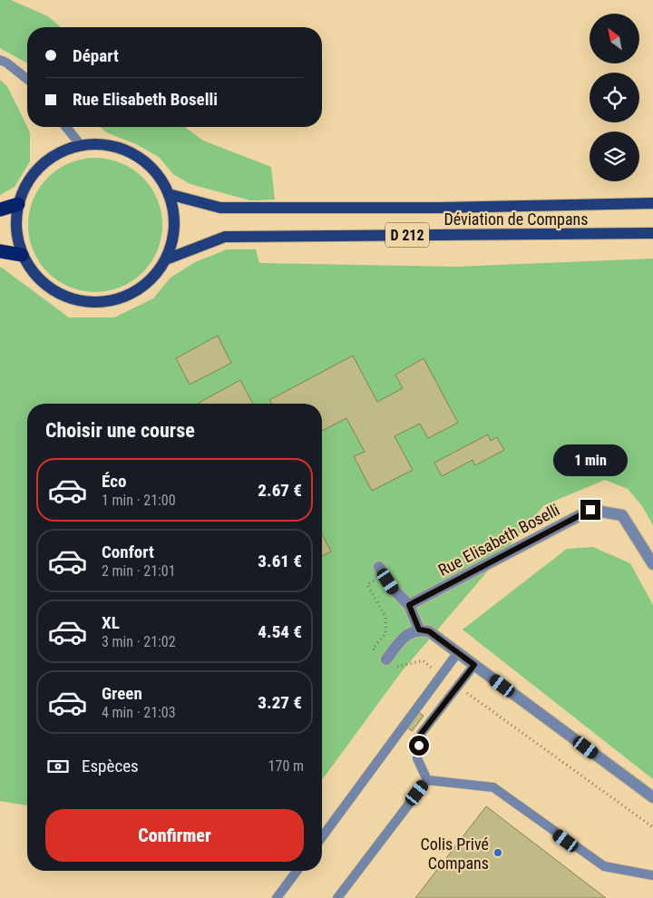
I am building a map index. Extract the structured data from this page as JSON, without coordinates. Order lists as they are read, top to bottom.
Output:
{
  "streets": {
    "main road": ["Déviation de Compans", "D 212"],
    "street": ["Rue Elisabeth Boselli"]
  },
  "places": ["Colis Privé Compans"],
  "north": "top left",
  "page": {
    "banner": ["Départ", "Rue Elisabeth Boselli"],
    "heading": "Choisir une course",
    "bubble": "1 min",
    "list": [
      {
        "name": "Éco",
        "note": "1 min · 21:00",
        "value": "2.67 €"
      },
      {
        "name": "Confort",
        "note": "2 min · 21:01",
        "value": "3.61 €"
      },
      {
        "name": "XL",
        "note": "3 min · 21:02",
        "value": "4.54 €"
      },
      {
        "name": "Green",
        "note": "4 min · 21:03",
        "value": "3.27 €"
      }
    ],
    "pay": ["Espèces", "170 m"],
    "buttons": "Confirmer"
  }
}
